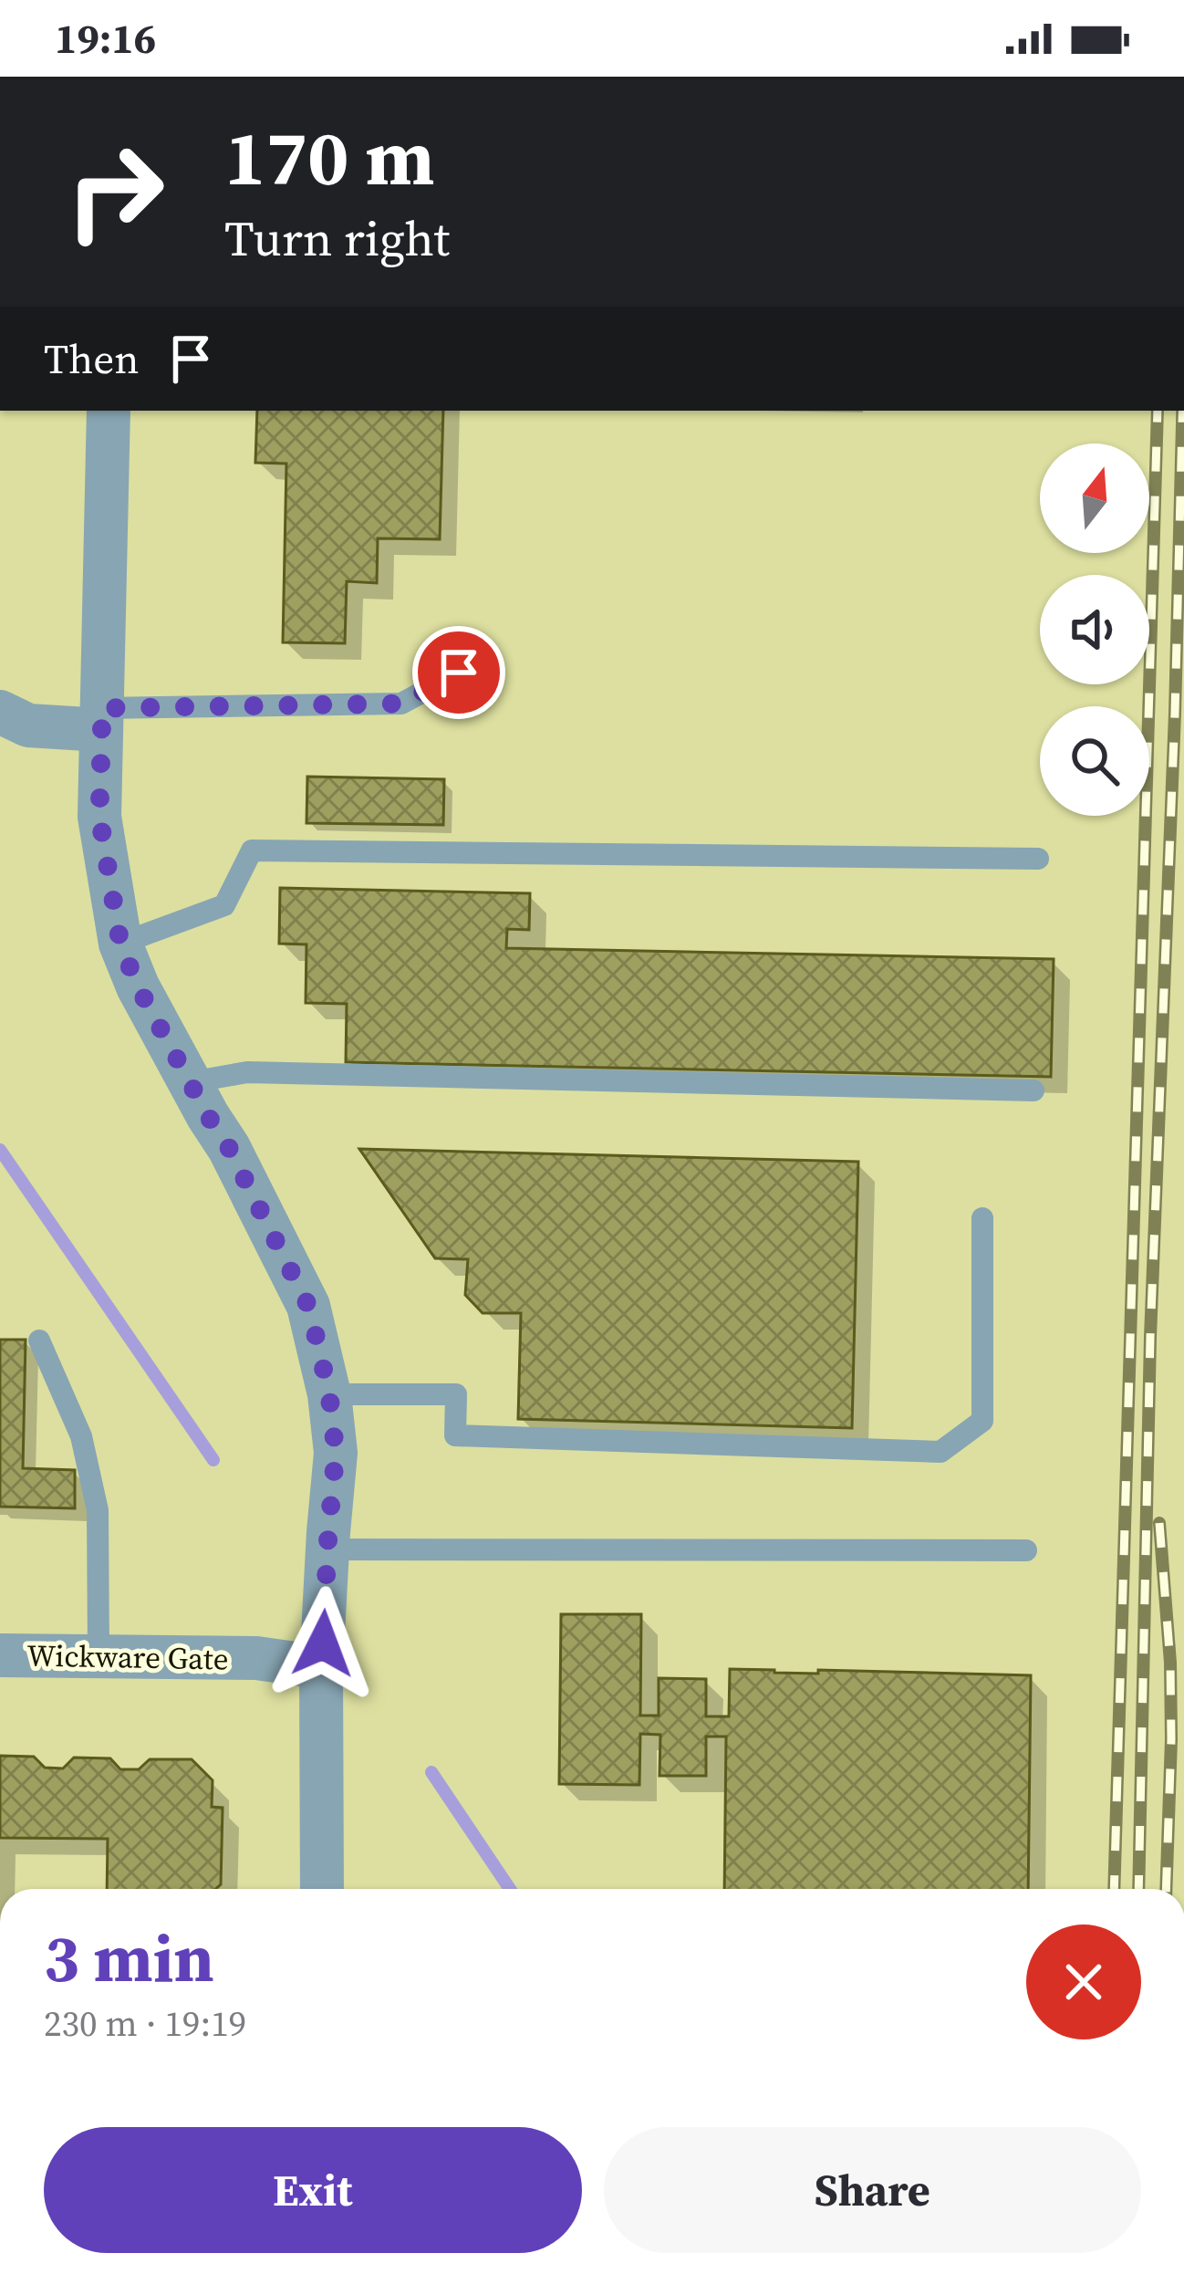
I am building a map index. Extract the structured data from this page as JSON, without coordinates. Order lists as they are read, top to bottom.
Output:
{
  "streets": {
    "street": ["Wickware Gate"]
  },
  "north": "top",
  "page": {
    "status": "19:16",
    "turn": ["170 m", "Turn right"],
    "then": "Then",
    "heading": ["3 min", "230 m · 19:19"],
    "buttons": ["Exit", "Share"]
  }
}
